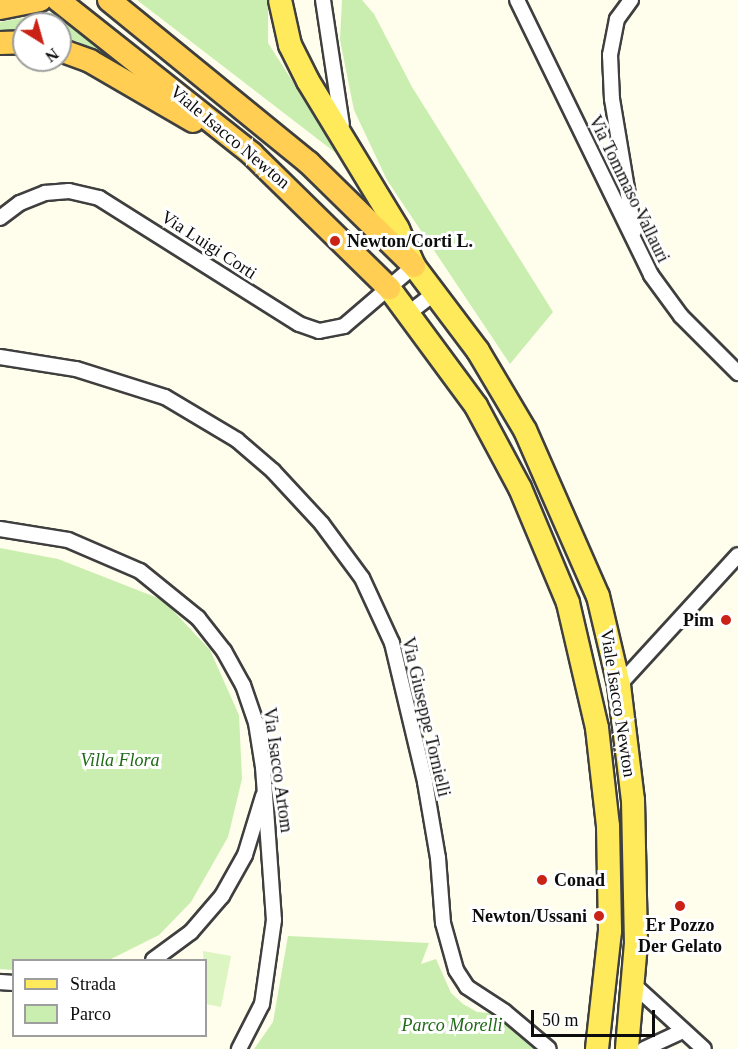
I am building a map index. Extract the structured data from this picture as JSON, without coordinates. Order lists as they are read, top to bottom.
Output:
{
  "streets": {
    "highway": ["Viale Isacco Newton"],
    "street": [
      "Via Tommaso Vallauri",
      "Via Luigi Corti",
      "Via Giuseppe Tornielli",
      "Via Isacco Artom"
    ]
  },
  "crossings": [
    ["Viale Isacco Newton", "Via Luigi Corti"]
  ],
  "parks": ["Villa Flora", "Parco Morelli"],
  "places": [
    "Newton/Corti L.",
    "Pim",
    "Conad",
    "Er Pozzo Der Gelato",
    "Newton/Ussani"
  ],
  "legend": ["Strada", "Parco"],
  "scale_bar": "50 m",
  "north": "bottom right"
}
